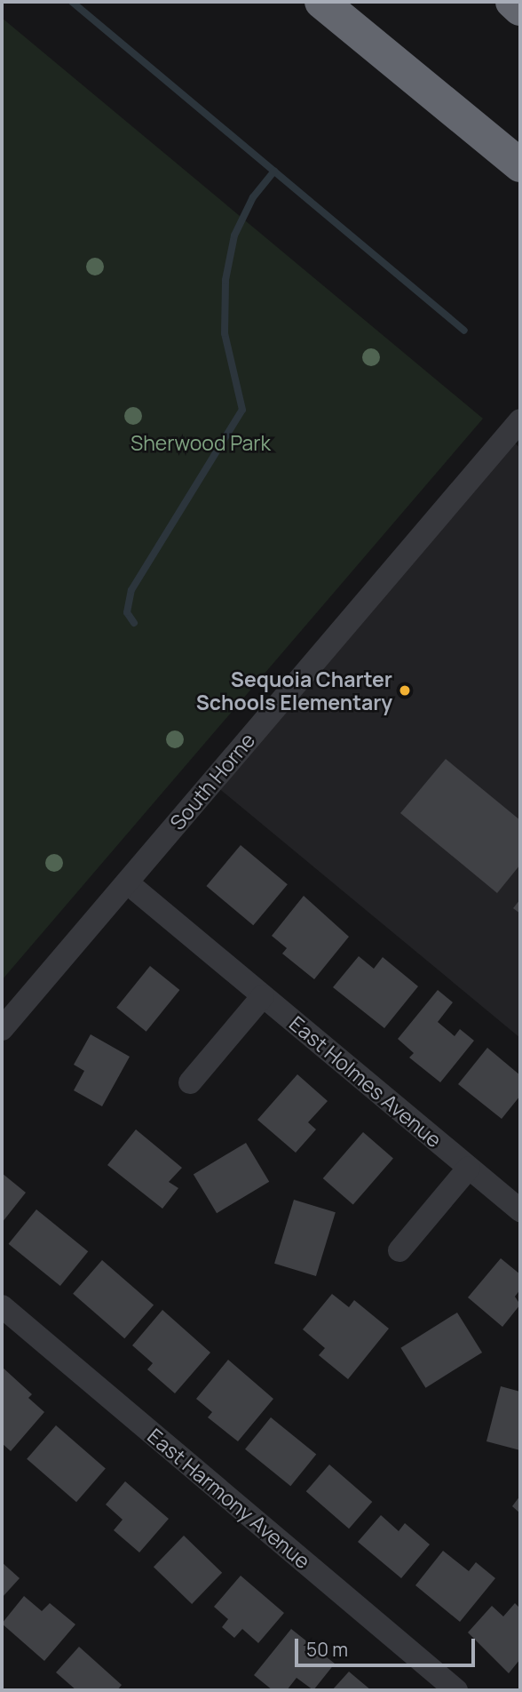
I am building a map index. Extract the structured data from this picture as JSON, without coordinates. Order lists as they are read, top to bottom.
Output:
{
  "streets": {
    "street": ["South Horne", "East Holmes Avenue", "East Harmony Avenue"]
  },
  "crossings": [
    ["South Horne", "East Holmes Avenue"]
  ],
  "parks": ["Sherwood Park"],
  "places": ["Sequoia Charter Schools Elementary"],
  "scale_bar": "50 m"
}
